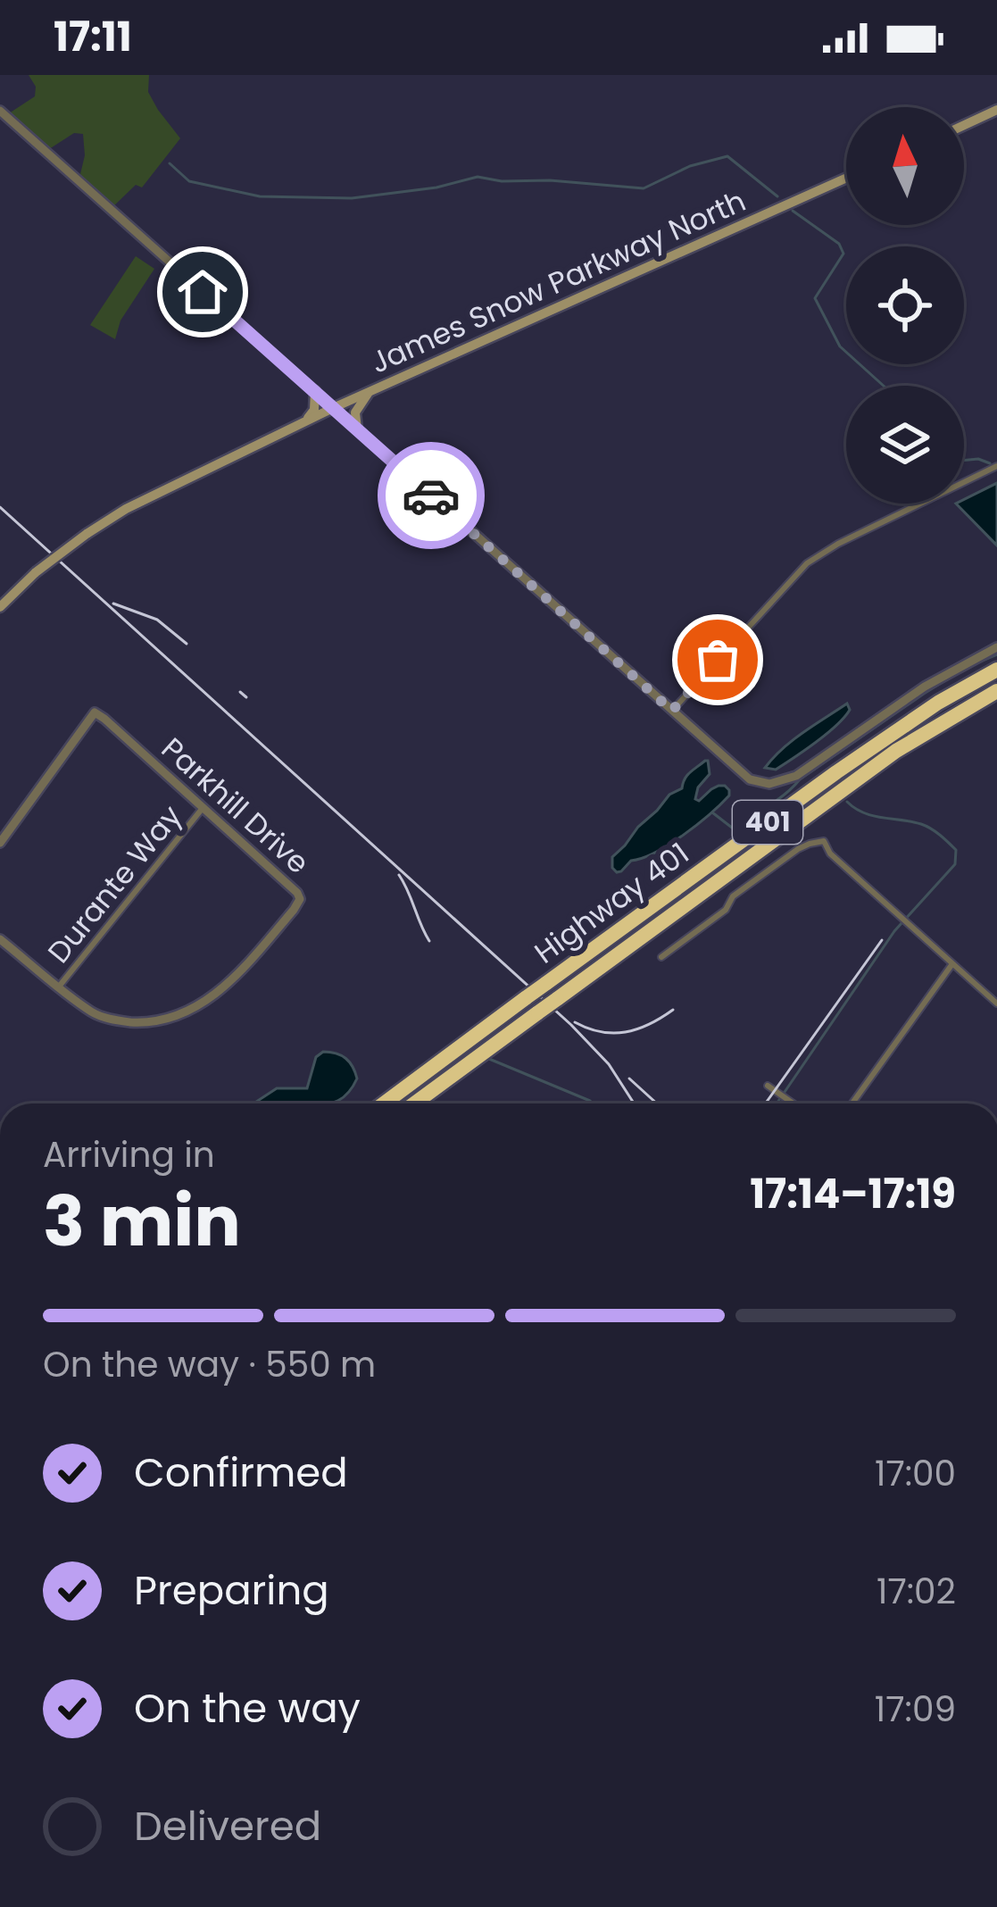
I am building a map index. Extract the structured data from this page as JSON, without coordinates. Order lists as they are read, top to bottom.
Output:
{
  "streets": {
    "highway": ["401", "Highway 401"],
    "main road": ["James Snow Parkway North"],
    "street": ["Parkhill Drive", "Durante Way"]
  },
  "crossings": [
    ["Parkhill Drive", "Durante Way"]
  ],
  "north": "top",
  "page": {
    "status": "17:11",
    "heading": ["3 min", "Arriving in", "17:14–17:19"],
    "bar": "On the way · 550 m",
    "list": [
      ["Confirmed", "17:00"],
      ["Preparing", "17:02"],
      ["On the way", "17:09"],
      "Delivered"
    ]
  }
}
